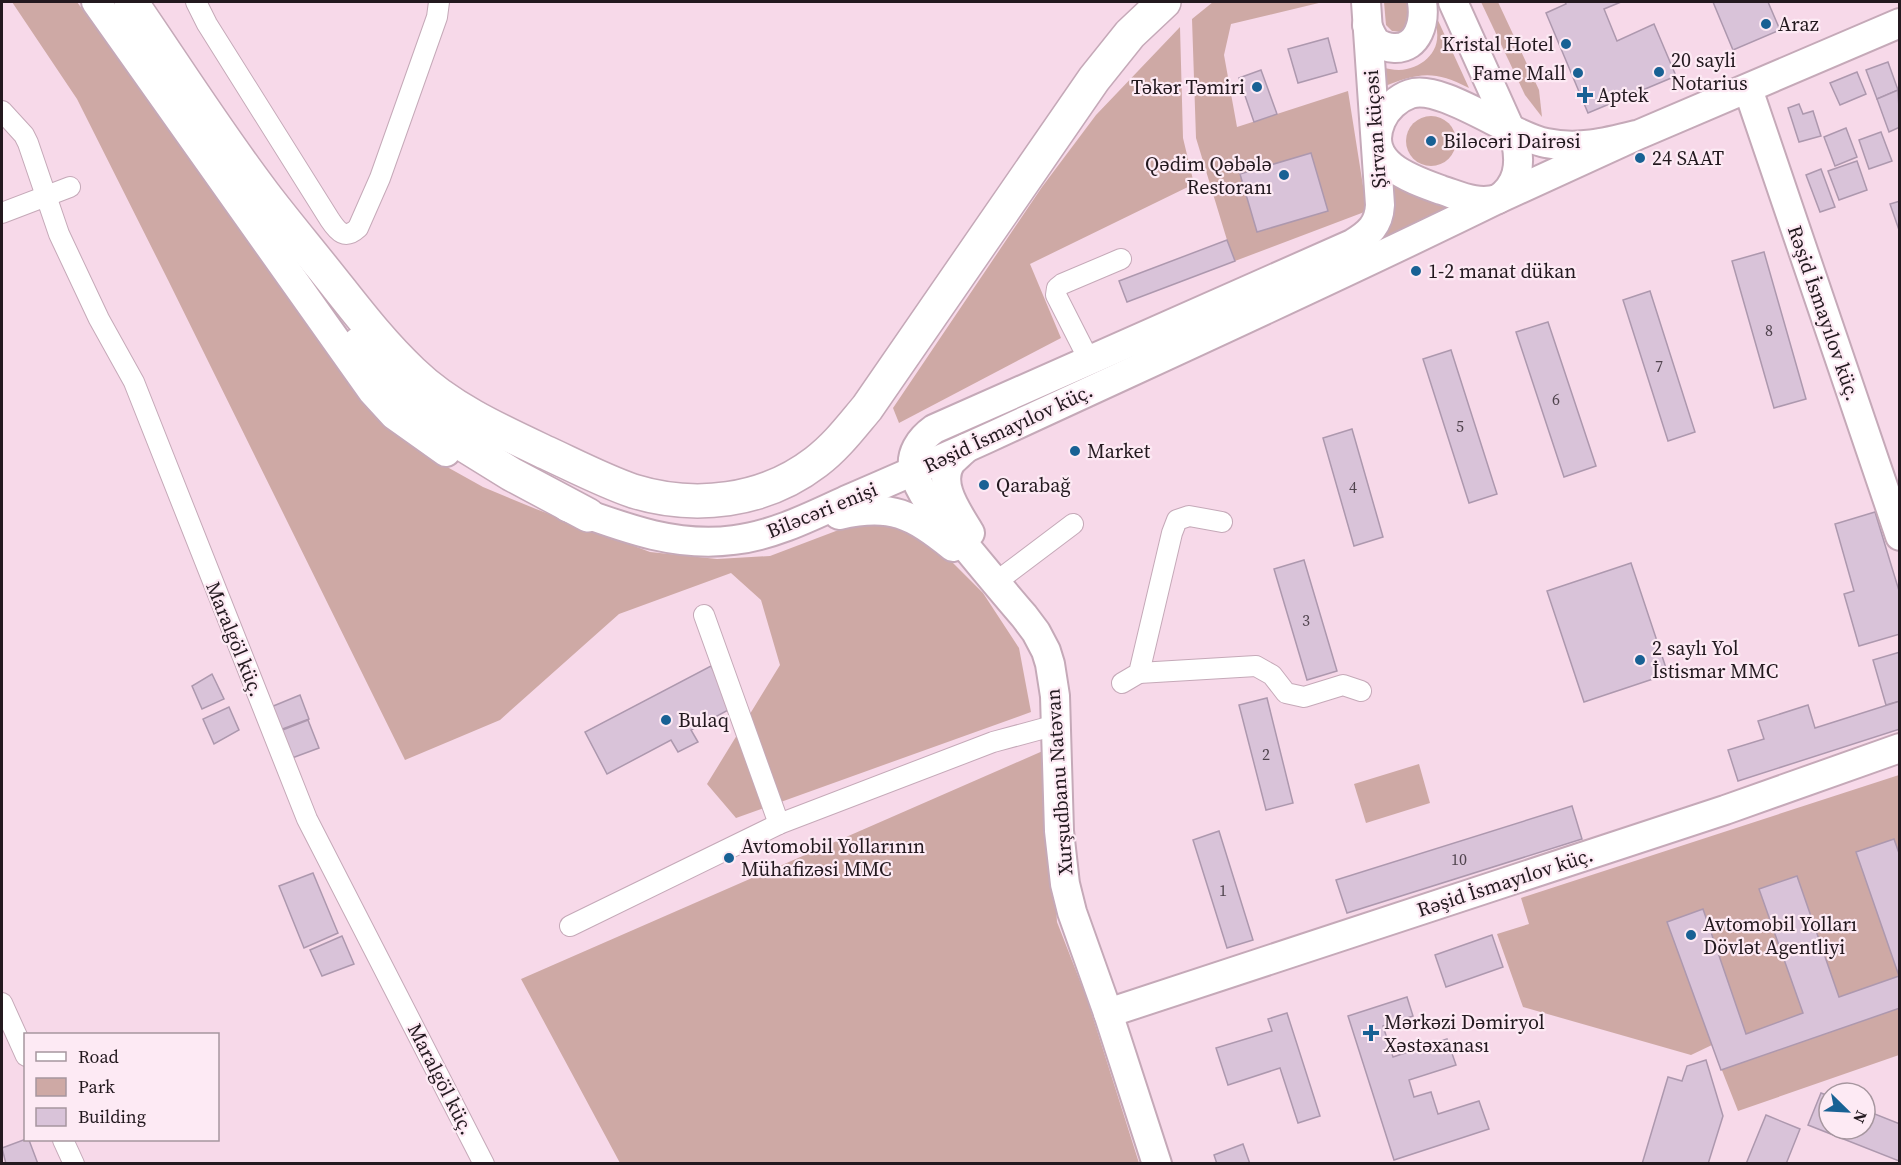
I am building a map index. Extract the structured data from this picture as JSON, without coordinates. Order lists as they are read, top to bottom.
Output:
{
  "streets": {
    "main road": [
      "Şirvan küçəsi",
      "Rəşid İsmayılov küç.",
      "Biləcəri enişi",
      "Xurşudbanu Natəvan"
    ],
    "street": ["Maralgöl küç."]
  },
  "crossings": [
    ["Şirvan küçəsi", "Rəşid İsmayılov küç."],
    ["Rəşid İsmayılov küç.", "Biləcəri enişi"],
    ["Rəşid İsmayılov küç.", "Xurşudbanu Natəvan"]
  ],
  "places": {
    "other": [
      "Araz",
      "Kristal Hotel",
      "20 sayli Notarius",
      "Fame Mall",
      "Təkər Təmiri",
      "Biləcəri Dairəsi",
      "24 SAAT",
      "Qədim Qəbələ Restoranı",
      "1-2 manat dükan",
      "Market",
      "Qarabağ",
      "2 saylı Yol İstismar MMC",
      "Bulaq",
      "Avtomobil Yollarının Mühafizəsi MMC",
      "Avtomobil Yolları Dövlət Agentliyi"
    ],
    "health": ["Aptek", "Mərkəzi Dəmiryol Xəstəxanası"]
  },
  "house_numbers": [
    "8",
    "7",
    "6",
    "5",
    "4",
    "3",
    "2",
    "10",
    "1"
  ],
  "legend": ["Road", "Park", "Building"],
  "north": "bottom right"
}
